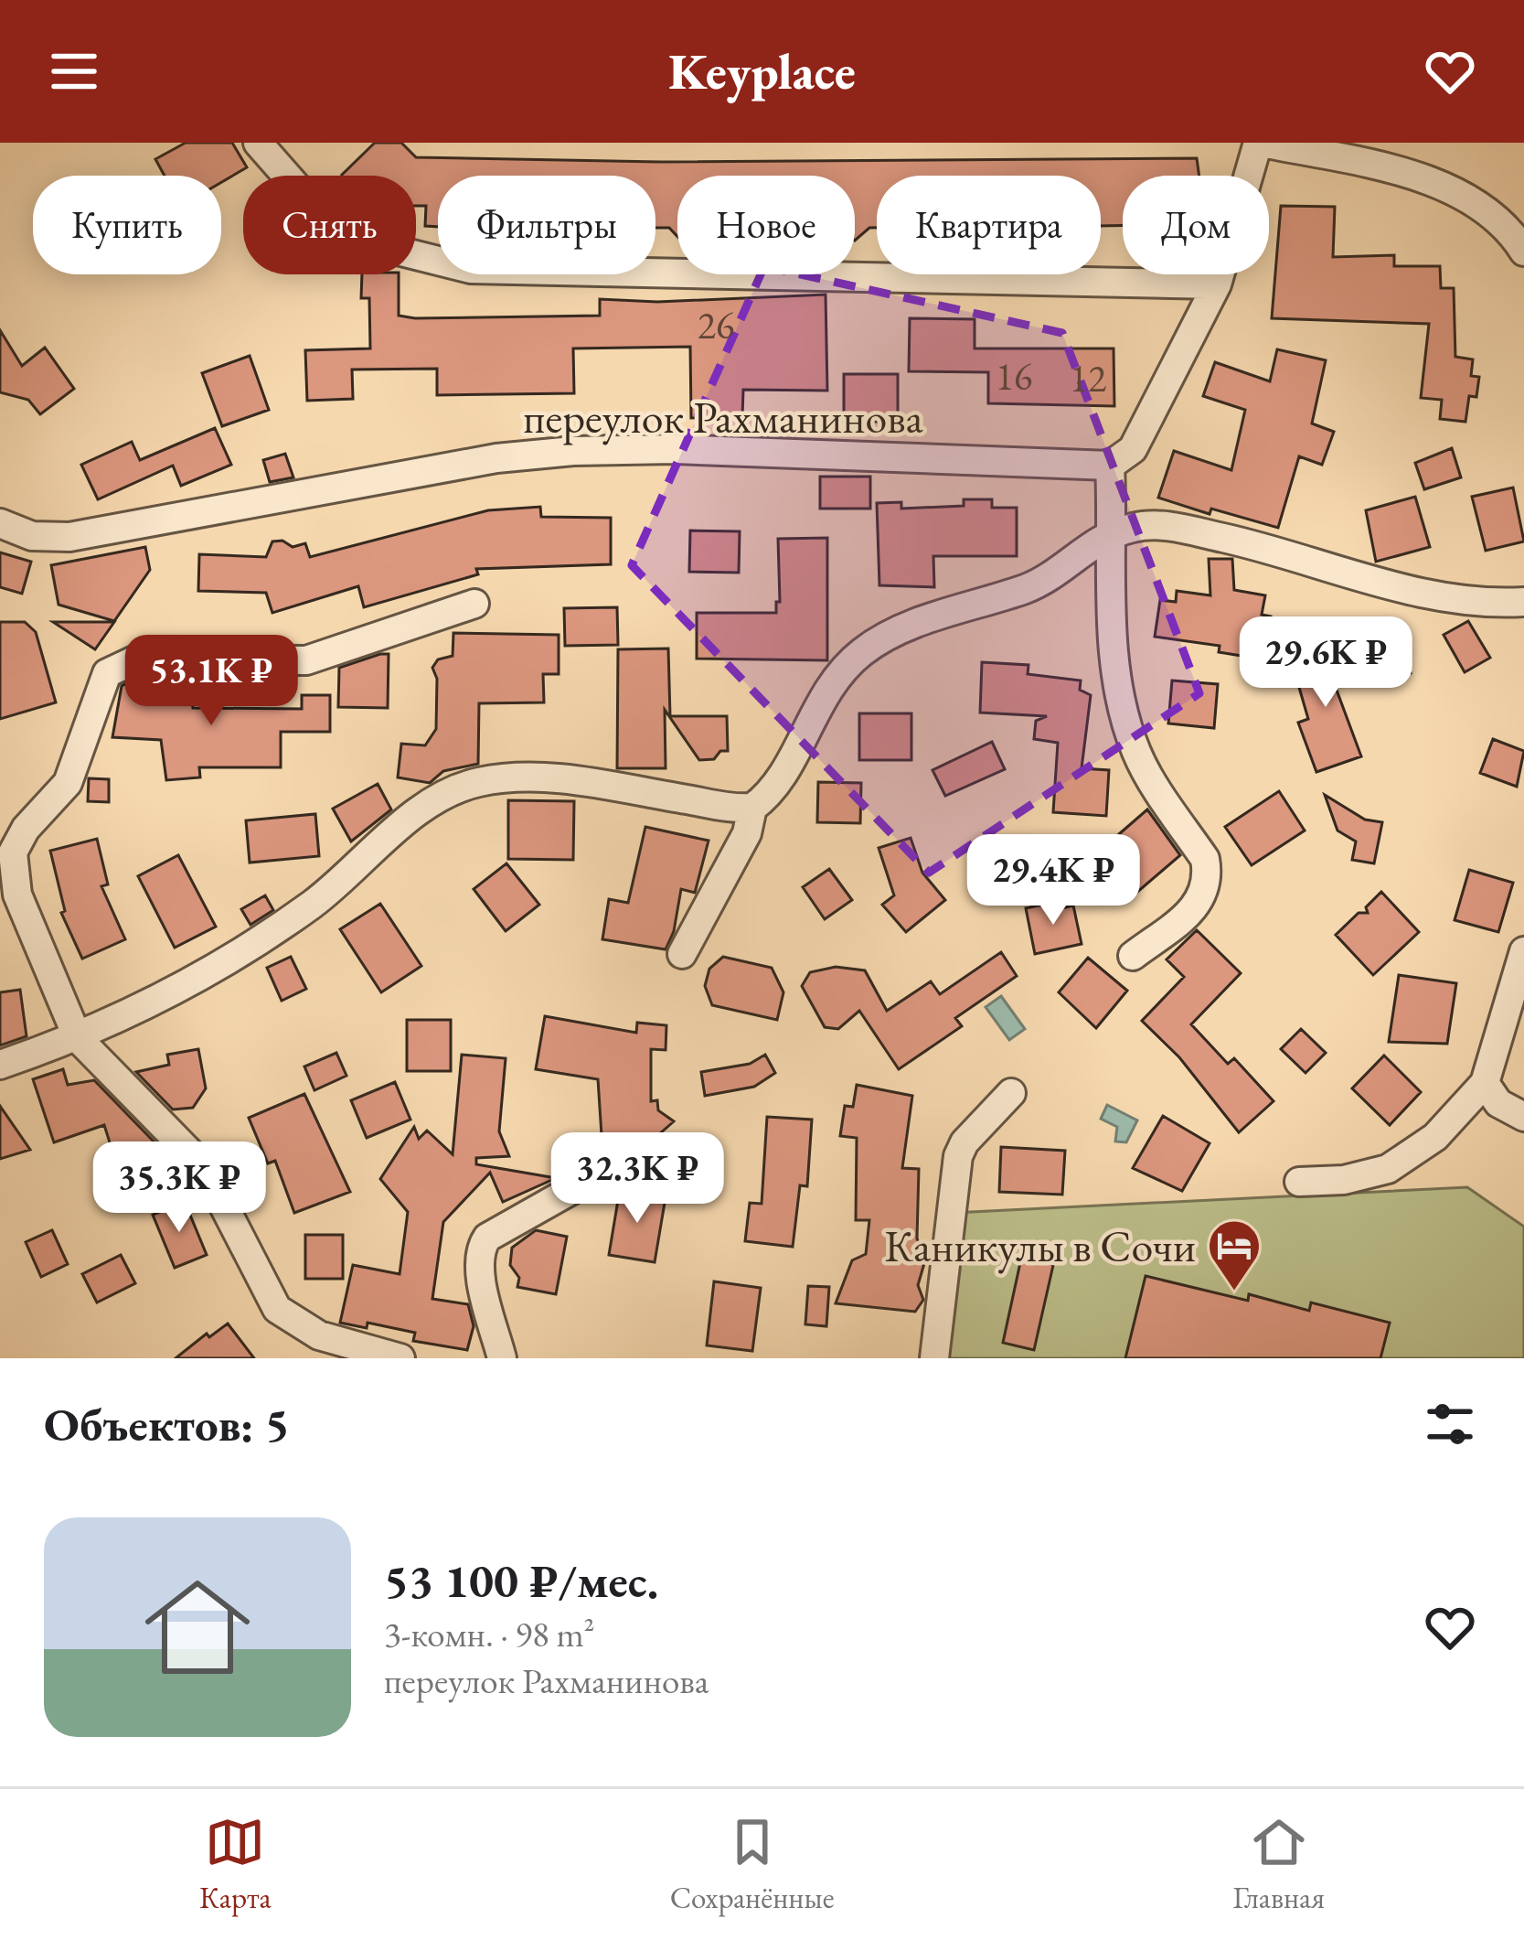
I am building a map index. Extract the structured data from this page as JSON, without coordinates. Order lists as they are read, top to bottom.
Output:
{
  "streets": {
    "street": ["переулок Рахманинова"]
  },
  "places": {
    "hotel": ["Каникулы в Сочи"]
  },
  "house_numbers": ["26", "16", "12"],
  "page": {
    "header": "Keyplace",
    "chip": [
      "Купить",
      "Снять",
      "Фильтры",
      "Новое",
      "Квартира",
      "Дом"
    ],
    "price": [
      "29.6K ₽",
      "53.1K ₽",
      "29.4K ₽",
      "32.3K ₽",
      "35.3K ₽"
    ],
    "heading": "Объектов: 5",
    "list": [
      {
        "name": "53 100 ₽/мес.",
        "note": "3-комн. · 98 m² · переулок Рахманинова"
      }
    ],
    "tabs": ["Карта", "Сохранённые", "Главная"]
  }
}
